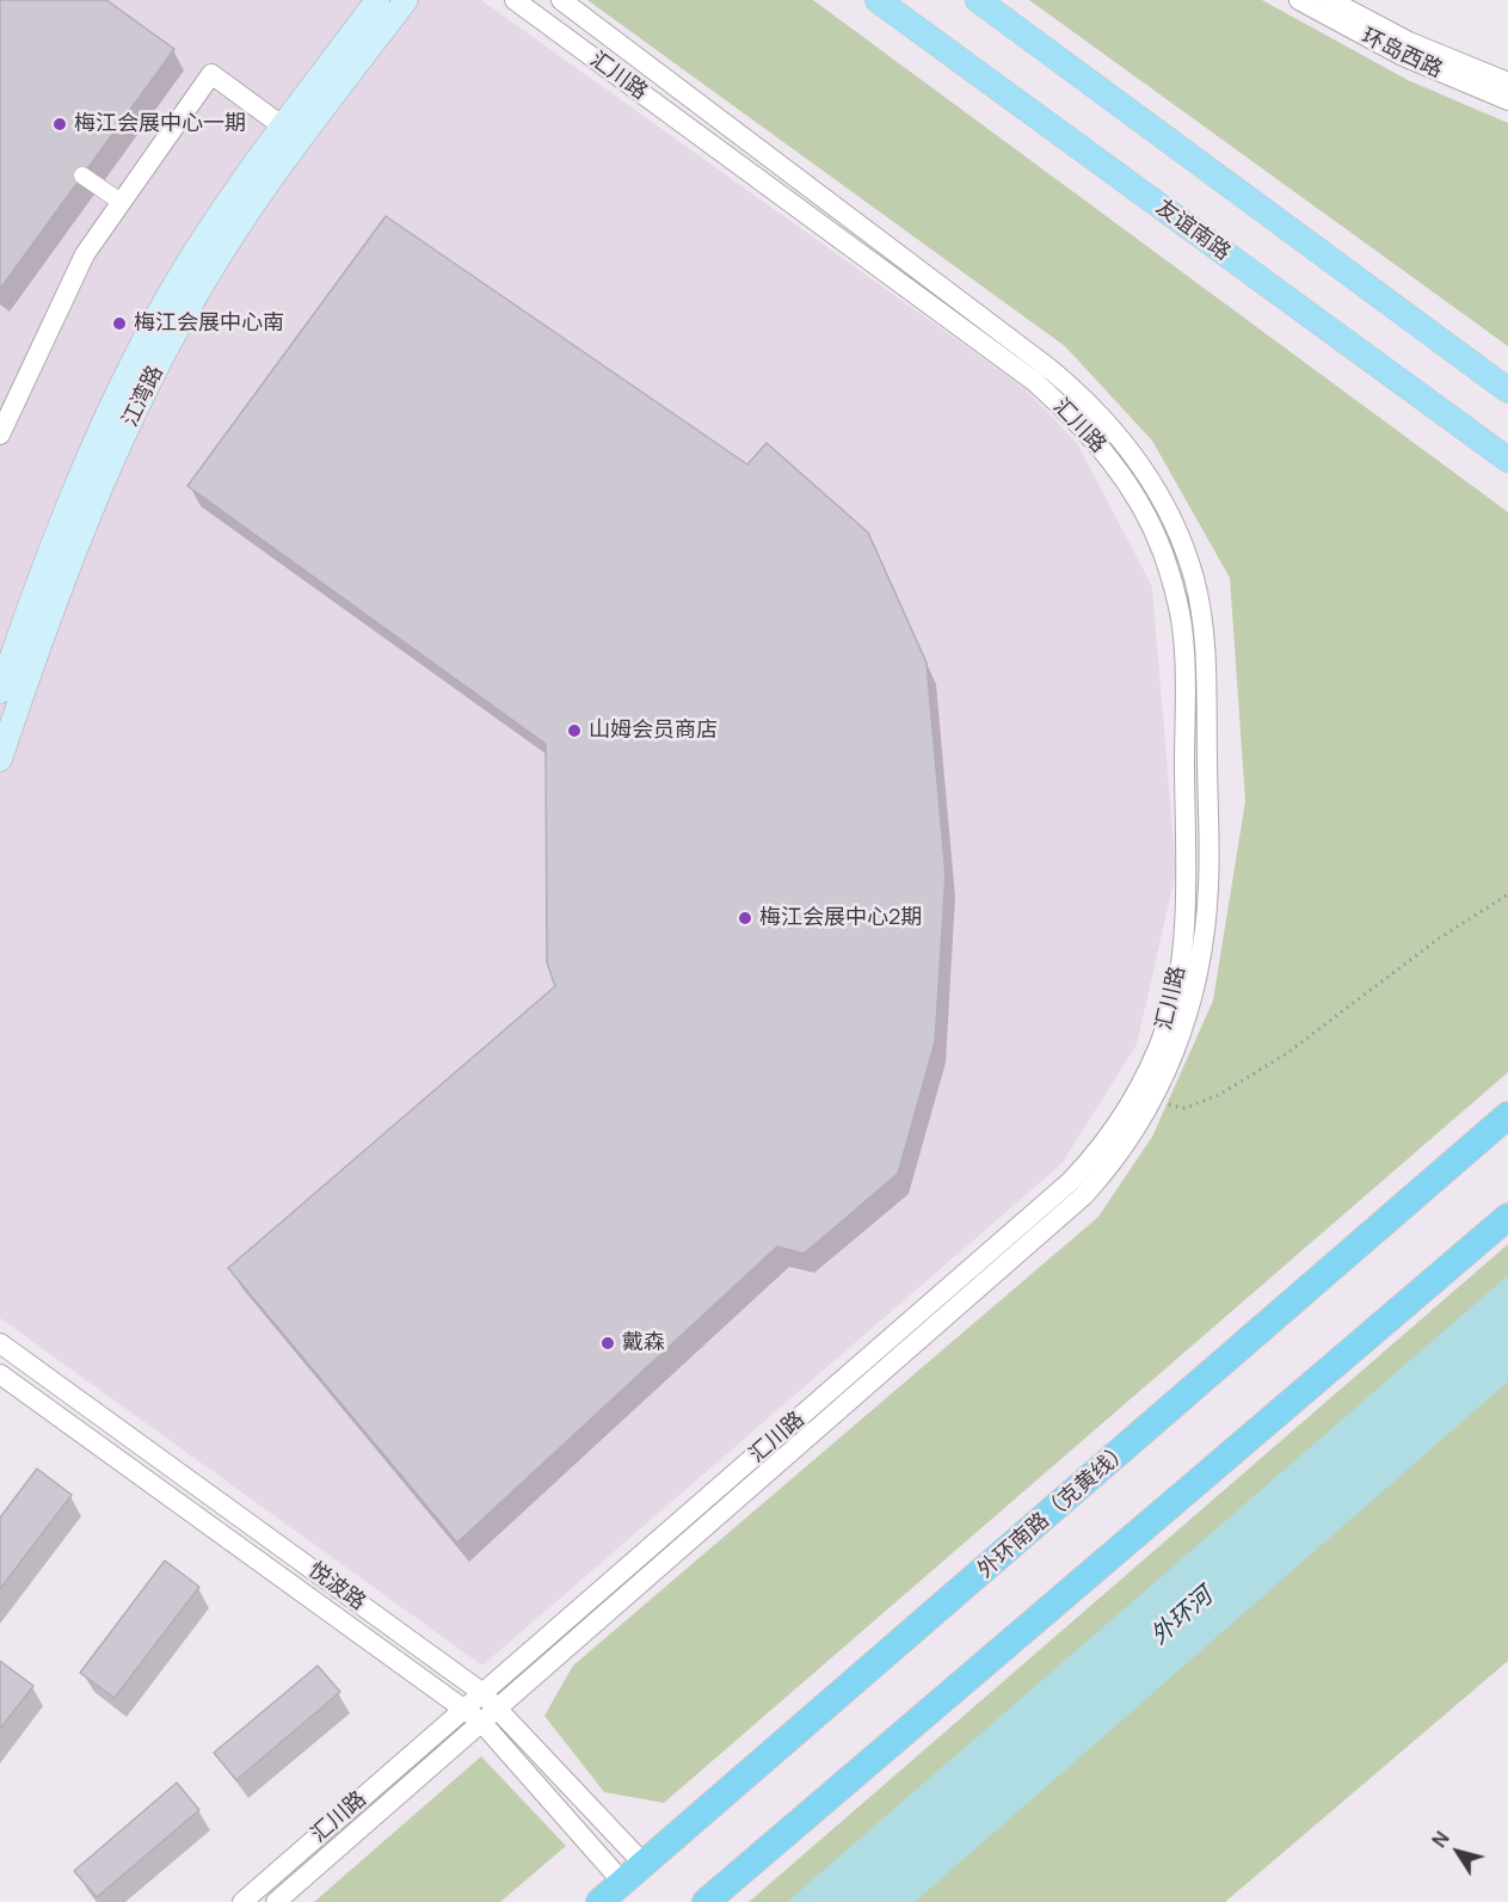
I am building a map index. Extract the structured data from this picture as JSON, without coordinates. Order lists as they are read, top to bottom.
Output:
{
  "streets": {
    "highway": ["外环南路（克黄线）"],
    "main road": ["友谊南路", "江湾路"],
    "street": ["环岛西路", "汇川路", "悦波路"]
  },
  "crossings": [
    ["汇川路", "悦波路"],
    ["外环南路（克黄线）", "悦波路"]
  ],
  "water": ["外环河"],
  "places": [
    "梅江会展中心一期",
    "梅江会展中心南",
    "山姆会员商店",
    "梅江会展中心2期",
    "戴森"
  ],
  "north": "top left"
}
